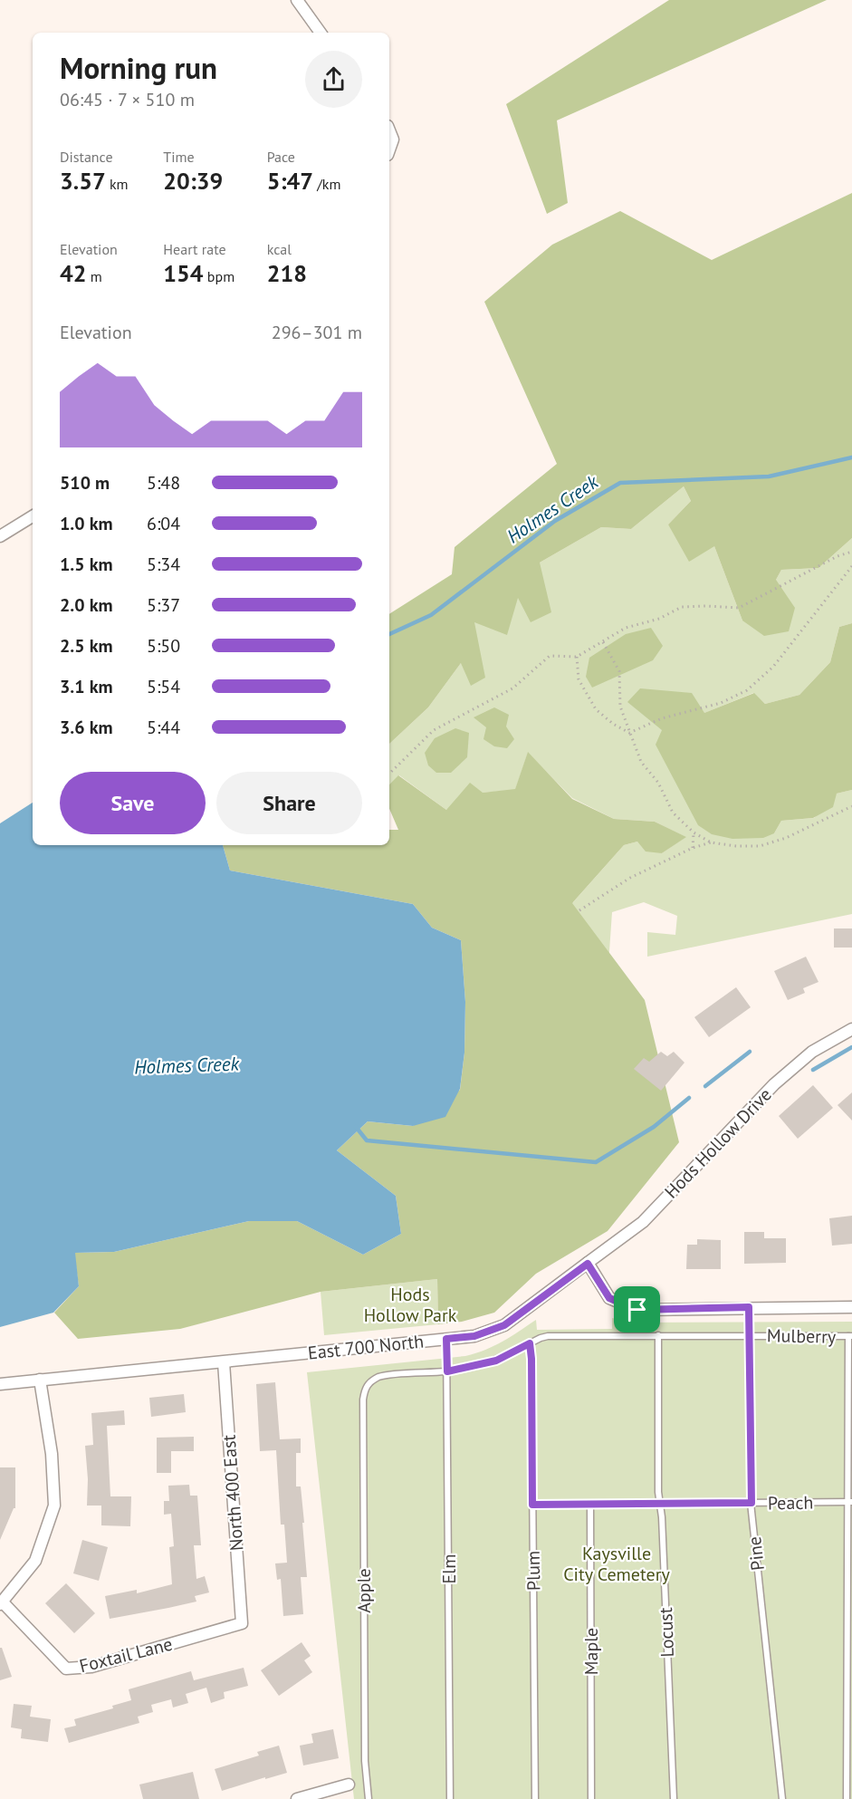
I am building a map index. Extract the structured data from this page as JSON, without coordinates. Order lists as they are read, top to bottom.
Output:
{
  "streets": {
    "street": [
      "Hods Hollow Drive",
      "East 700 North",
      "North 400 East",
      "Foxtail Lane"
    ],
    "lane": [
      "Mulberry",
      "Peach",
      "Pine",
      "Elm",
      "Plum",
      "Apple",
      "Locust",
      "Maple"
    ]
  },
  "crossings": [
    ["Hods Hollow Drive", "East 700 North"],
    ["Mulberry", "Pine"],
    ["Mulberry", "Elm"],
    ["Mulberry", "Plum"],
    ["Mulberry", "Apple"],
    ["Mulberry", "Locust"],
    ["East 700 North", "North 400 East"],
    ["East 700 North", "Elm"],
    ["North 400 East", "Foxtail Lane"],
    ["Peach", "Pine"],
    ["Peach", "Plum"],
    ["Peach", "Locust"],
    ["Peach", "Maple"]
  ],
  "water": ["Holmes Creek"],
  "parks": ["Hods Hollow Park", "Kaysville City Cemetery"],
  "page": {
    "heading": ["Morning run", "06:45 · 7 × 510 m"],
    "stats": [
      ["Distance", "3.57 km"],
      ["Time", "20:39"],
      ["Pace", "5:47 /km"],
      ["Elevation", "42 m"],
      ["Heart rate", "154 bpm"],
      ["kcal", "218"]
    ],
    "chart": ["Elevation", "296–301 m"],
    "list": [
      {
        "name": "510 m",
        "note": "5:48"
      },
      {
        "name": "1.0 km",
        "note": "6:04"
      },
      {
        "name": "1.5 km",
        "note": "5:34"
      },
      {
        "name": "2.0 km",
        "note": "5:37"
      },
      {
        "name": "2.5 km",
        "note": "5:50"
      },
      {
        "name": "3.1 km",
        "note": "5:54"
      },
      {
        "name": "3.6 km",
        "note": "5:44"
      }
    ],
    "buttons": ["Save", "Share"]
  }
}
